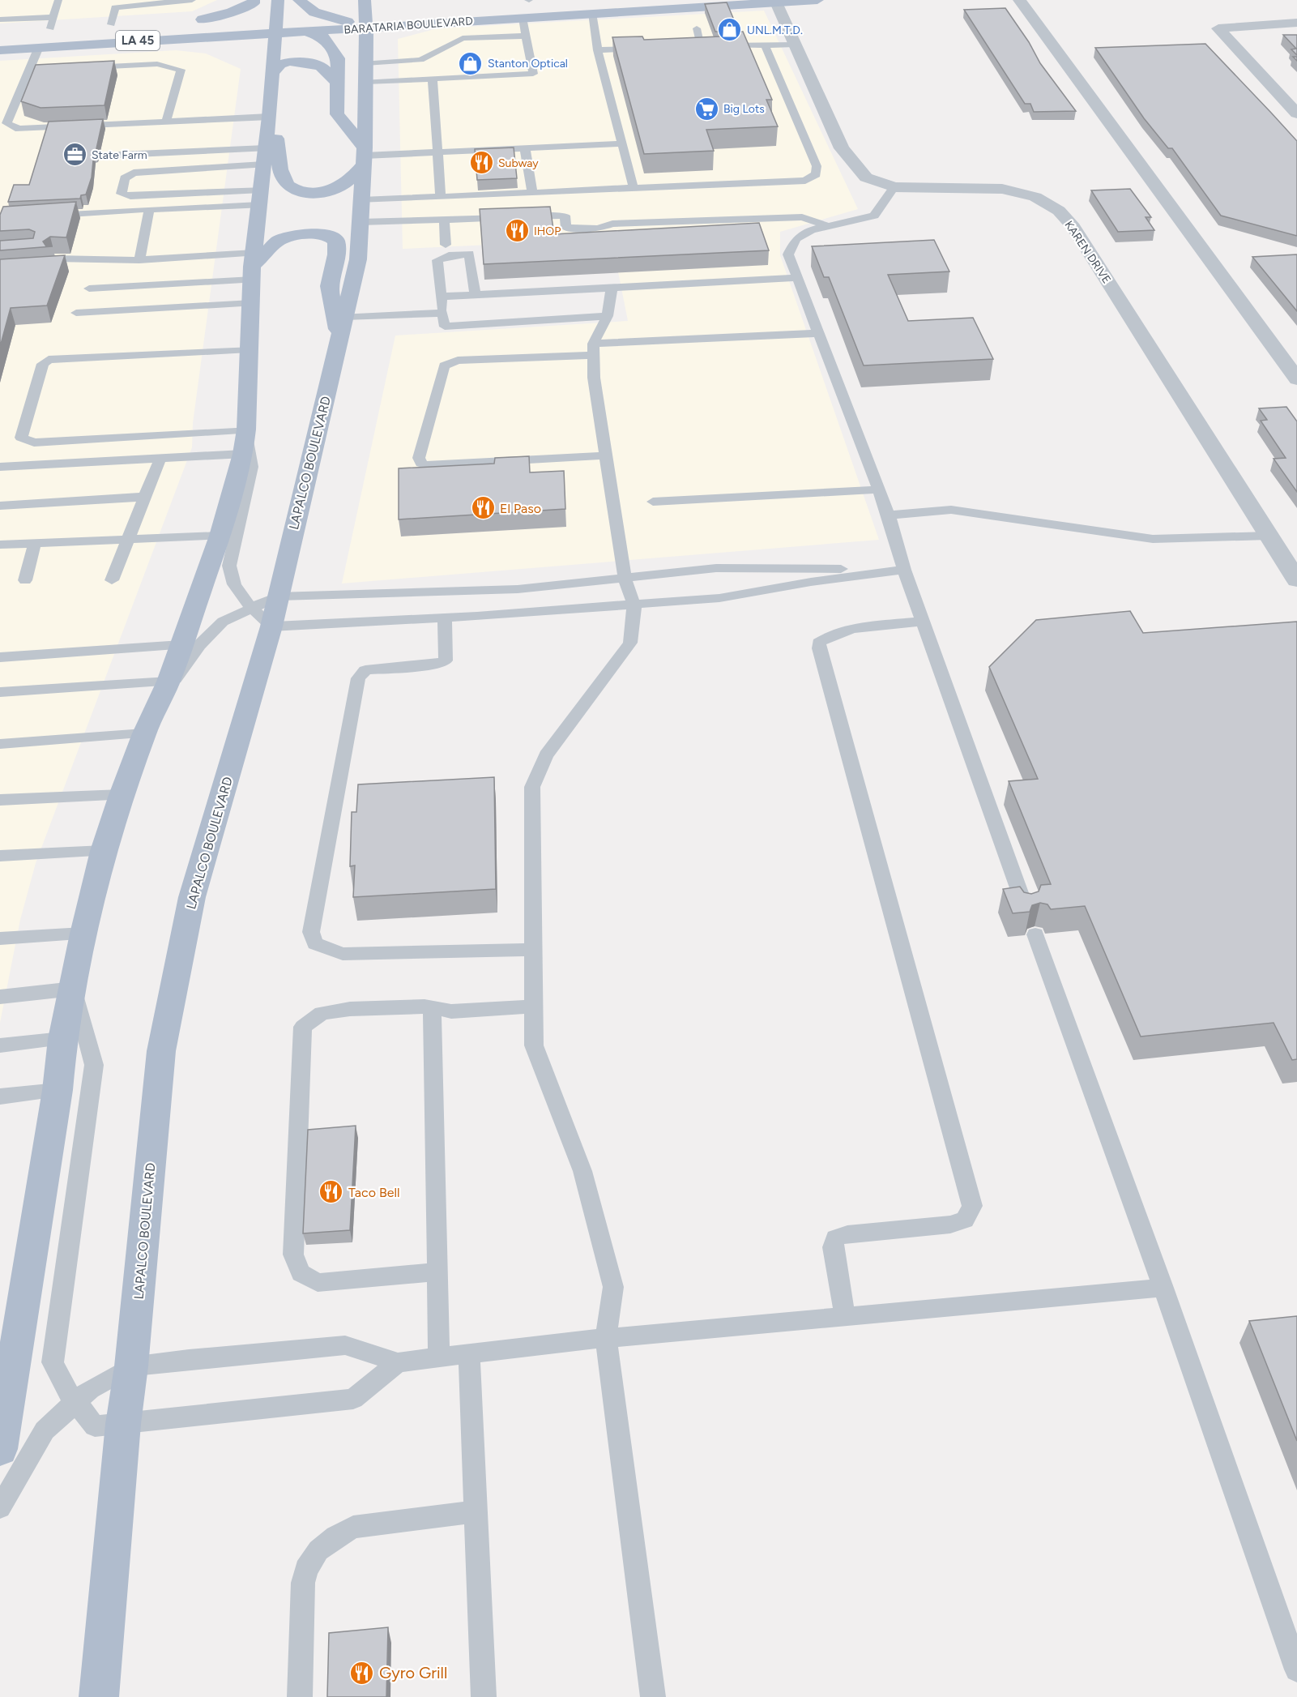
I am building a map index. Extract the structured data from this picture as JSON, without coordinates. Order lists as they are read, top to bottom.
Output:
{
  "streets": {
    "main road": ["BARATARIA BOULEVARD", "LA 45", "LAPALCO BOULEVARD"],
    "street": ["KAREN DRIVE"]
  },
  "crossings": [
    ["BARATARIA BOULEVARD", "KAREN DRIVE"],
    ["BARATARIA BOULEVARD", "LAPALCO BOULEVARD"]
  ],
  "places": {
    "shop": ["UNL.M.T.D.", "Stanton Optical"],
    "supermarket": ["Big Lots"],
    "office": ["State Farm"],
    "restaurant": [
      "Subway",
      "IHOP",
      "El Paso",
      "Taco Bell",
      "Gyro Grill"
    ]
  }
}
